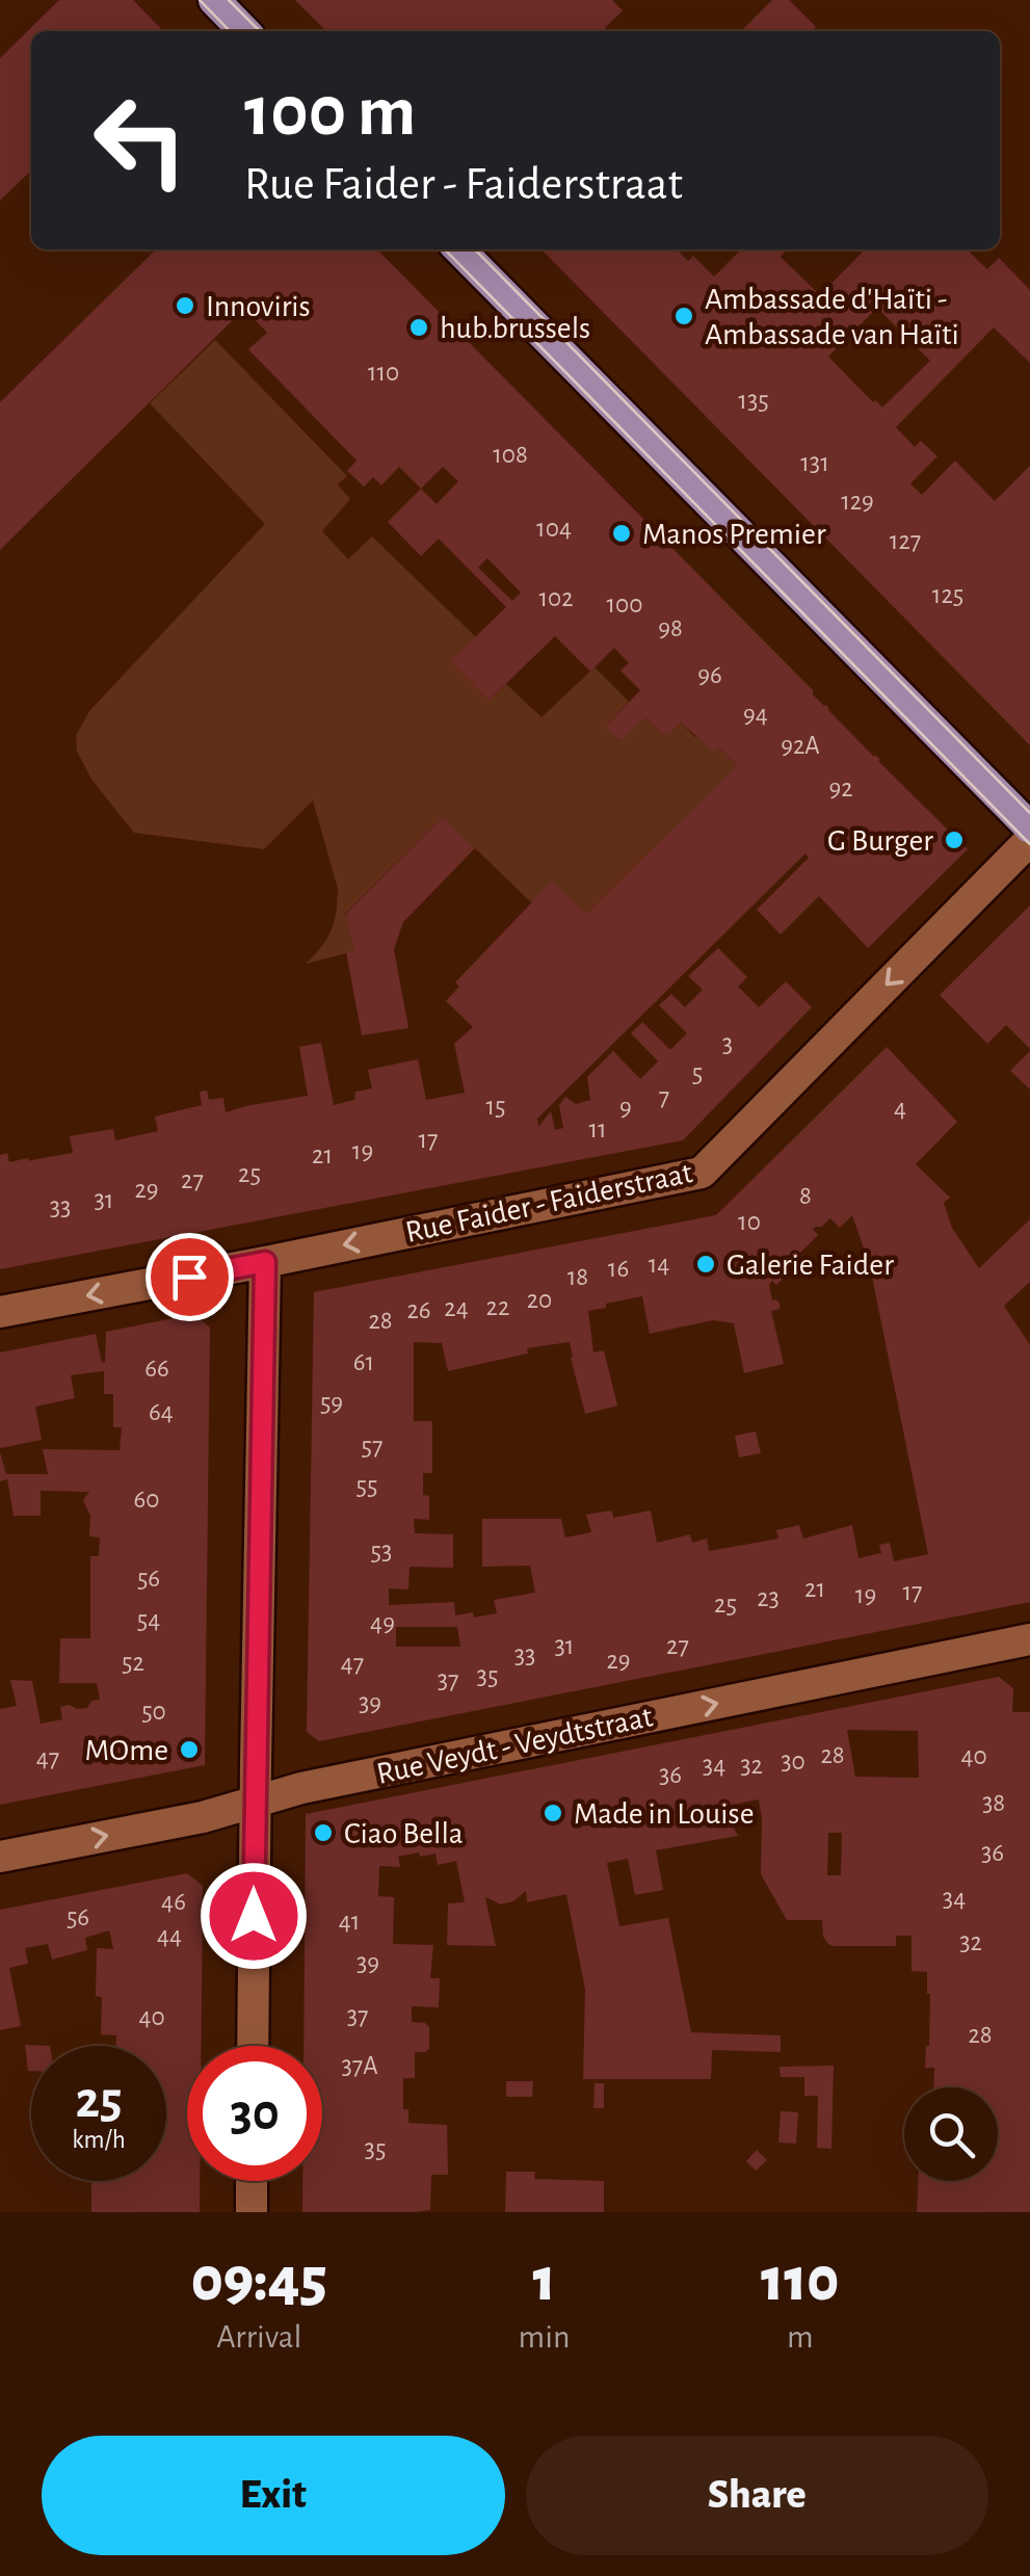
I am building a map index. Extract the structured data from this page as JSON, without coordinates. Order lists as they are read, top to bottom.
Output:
{
  "streets": {
    "street": ["Rue Faider - Faiderstraat", "Rue Veydt - Veydtstraat"]
  },
  "one_way": ["Rue Faider - Faiderstraat", "Rue Veydt - Veydtstraat"],
  "places": [
    "Innoviris",
    "Ambassade d'Haïti - Ambassade van Haïti",
    "hub.brussels",
    "Manos Premier",
    "G Burger",
    "Galerie Faider",
    "MOme",
    "Made in Louise",
    "Ciao Bella"
  ],
  "house_numbers": [
    "110",
    "135",
    "108",
    "131",
    "129",
    "104",
    "127",
    "125",
    "102",
    "100",
    "98",
    "96",
    "94",
    "92A",
    "92",
    "3",
    "5",
    "7",
    "15",
    "9",
    "4",
    "11",
    "17",
    "19",
    "21",
    "25",
    "27",
    "29",
    "8",
    "31",
    "33",
    "10",
    "14",
    "16",
    "18",
    "20",
    "22",
    "24",
    "26",
    "28",
    "61",
    "66",
    "59",
    "64",
    "57",
    "55",
    "60",
    "53",
    "56",
    "21",
    "17",
    "19",
    "23",
    "25",
    "54",
    "49",
    "31",
    "27",
    "33",
    "29",
    "52",
    "47",
    "35",
    "37",
    "39",
    "50",
    "28",
    "40",
    "47",
    "30",
    "34",
    "32",
    "36",
    "38",
    "36",
    "34",
    "46",
    "56",
    "41",
    "44",
    "32",
    "39",
    "37",
    "40",
    "28",
    "37A",
    "35"
  ],
  "page": {
    "turn": ["100 m", "Rue Faider - Faiderstraat"],
    "speed": "25 km/h",
    "limit": "30",
    "eta": [
      "09:45",
      "Arrival",
      "1",
      "min",
      "110",
      "m"
    ],
    "buttons": ["Exit", "Share"]
  }
}
